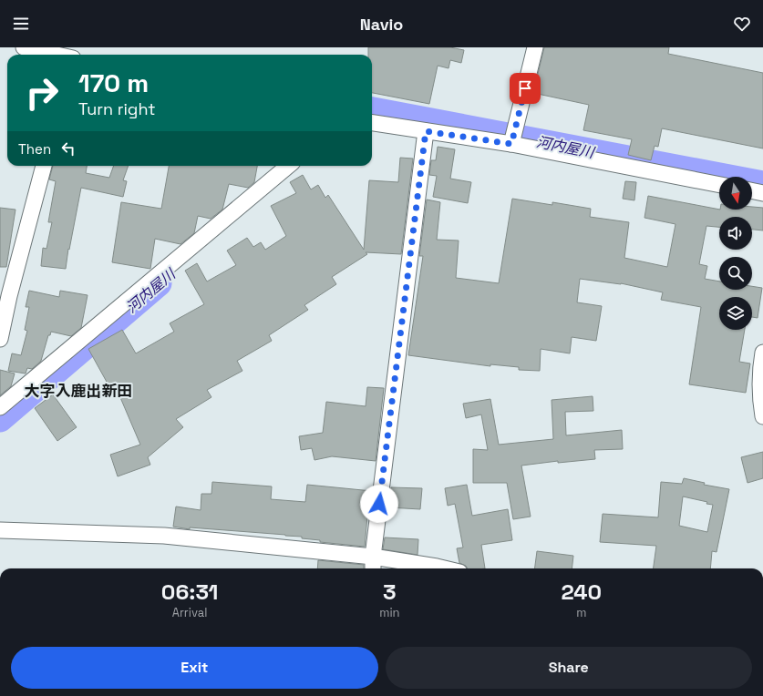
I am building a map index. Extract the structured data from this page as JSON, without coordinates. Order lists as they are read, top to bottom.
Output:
{
  "districts": ["大字入鹿出新田"],
  "water": ["河内屋川"],
  "north": "bottom",
  "page": {
    "header": "Navio",
    "turn": ["170 m", "Turn right"],
    "then": "Then",
    "eta": [
      "06:31",
      "Arrival",
      "3",
      "min",
      "240",
      "m"
    ],
    "buttons": ["Exit", "Share"]
  }
}
